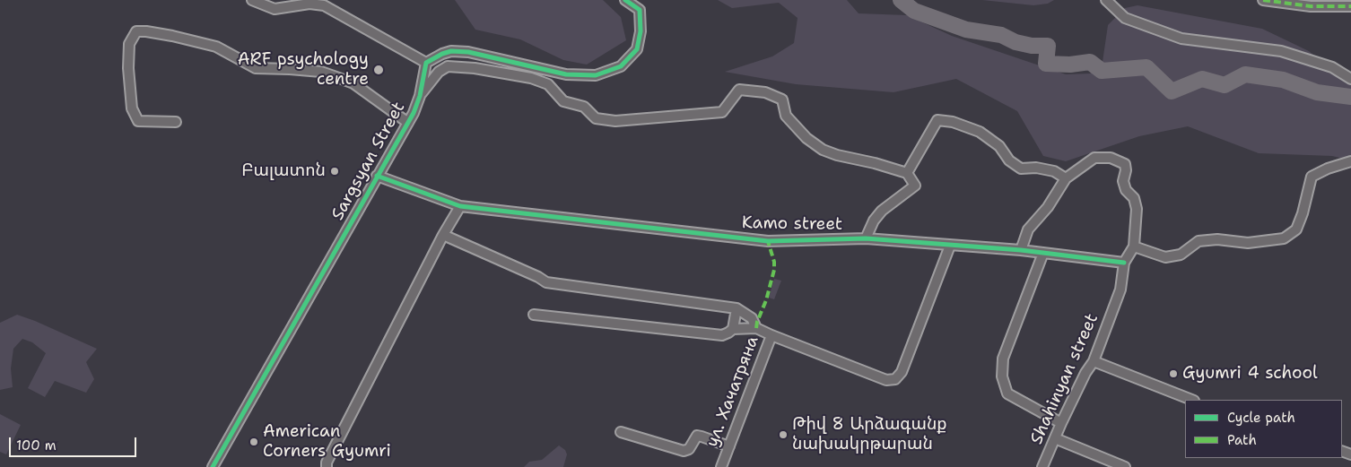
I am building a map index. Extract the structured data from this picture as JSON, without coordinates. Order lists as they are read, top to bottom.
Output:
{
  "streets": {
    "street": [
      "Sargsyan Street",
      "Kamo street",
      "Shahinyan street",
      "ул. Хачатряна"
    ]
  },
  "crossings": [
    ["Sargsyan Street", "Kamo street"],
    ["Kamo street", "Shahinyan street"],
    ["Kamo street", "ул. Хачатряна"]
  ],
  "places": [
    "ARF psychology centre",
    "Բալատոն",
    "Gyumri 4 school",
    "Թիվ 8 Արձագանք նախակրթարան",
    "American Corners Gyumri"
  ],
  "legend": ["Cycle path", "Path"],
  "scale_bar": "100 m"
}
